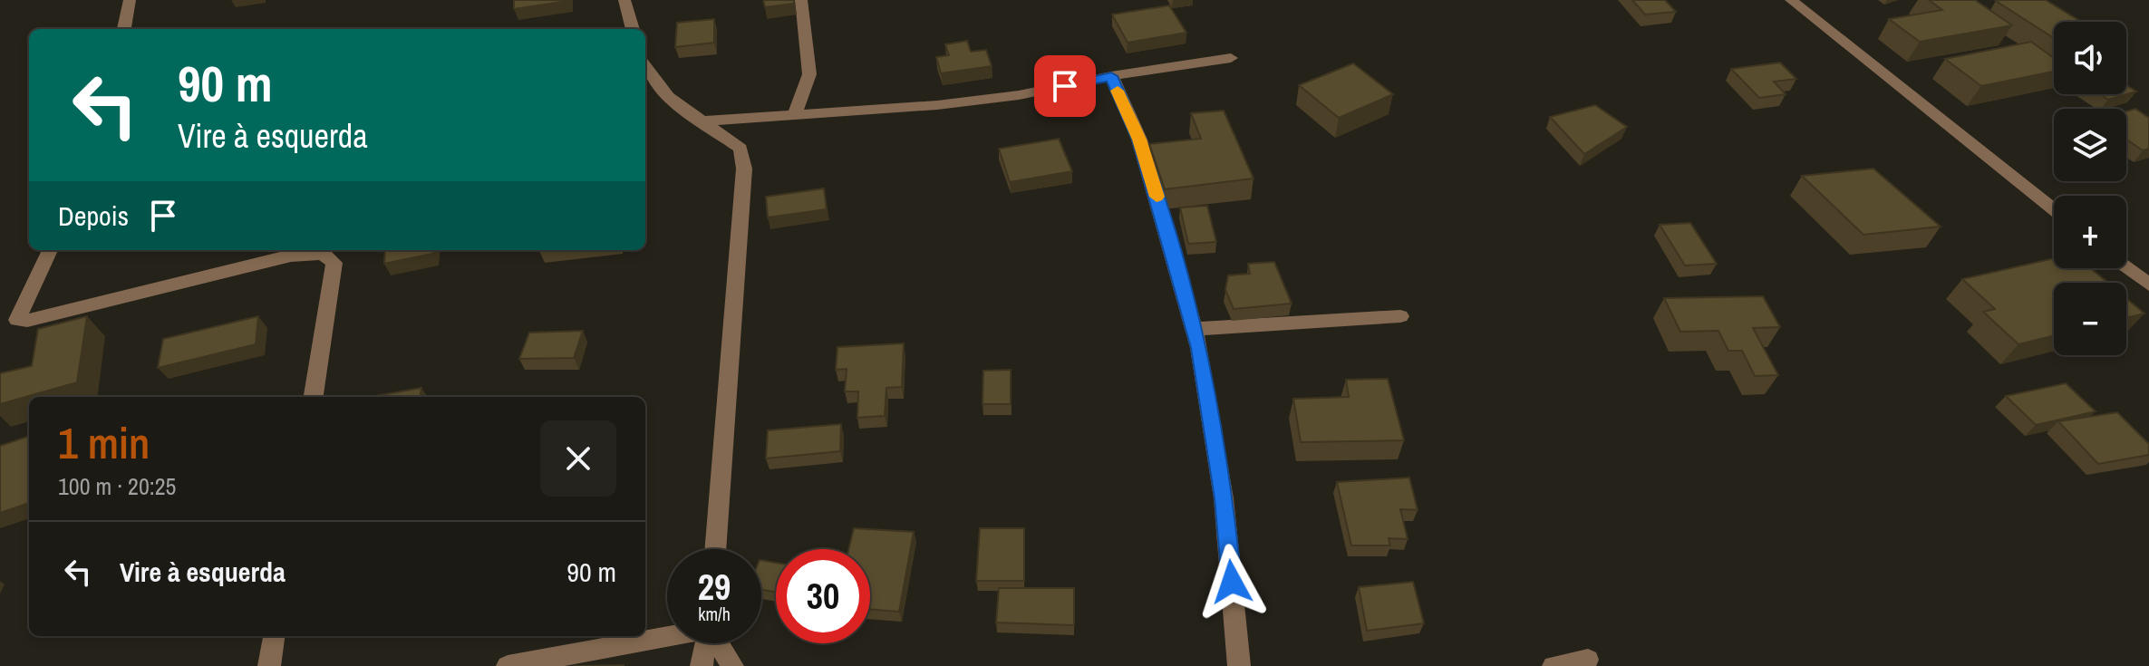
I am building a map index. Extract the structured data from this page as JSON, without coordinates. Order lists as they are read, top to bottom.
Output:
{
  "page": {
    "map_buttons": ["+", "−"],
    "turn": ["90 m", "Vire à esquerda"],
    "then": "Depois",
    "heading": ["1 min", "100 m · 20:25"],
    "list": [
      {
        "name": "Vire à esquerda",
        "value": "90 m"
      }
    ],
    "speed": "29 km/h",
    "limit": "30"
  }
}
